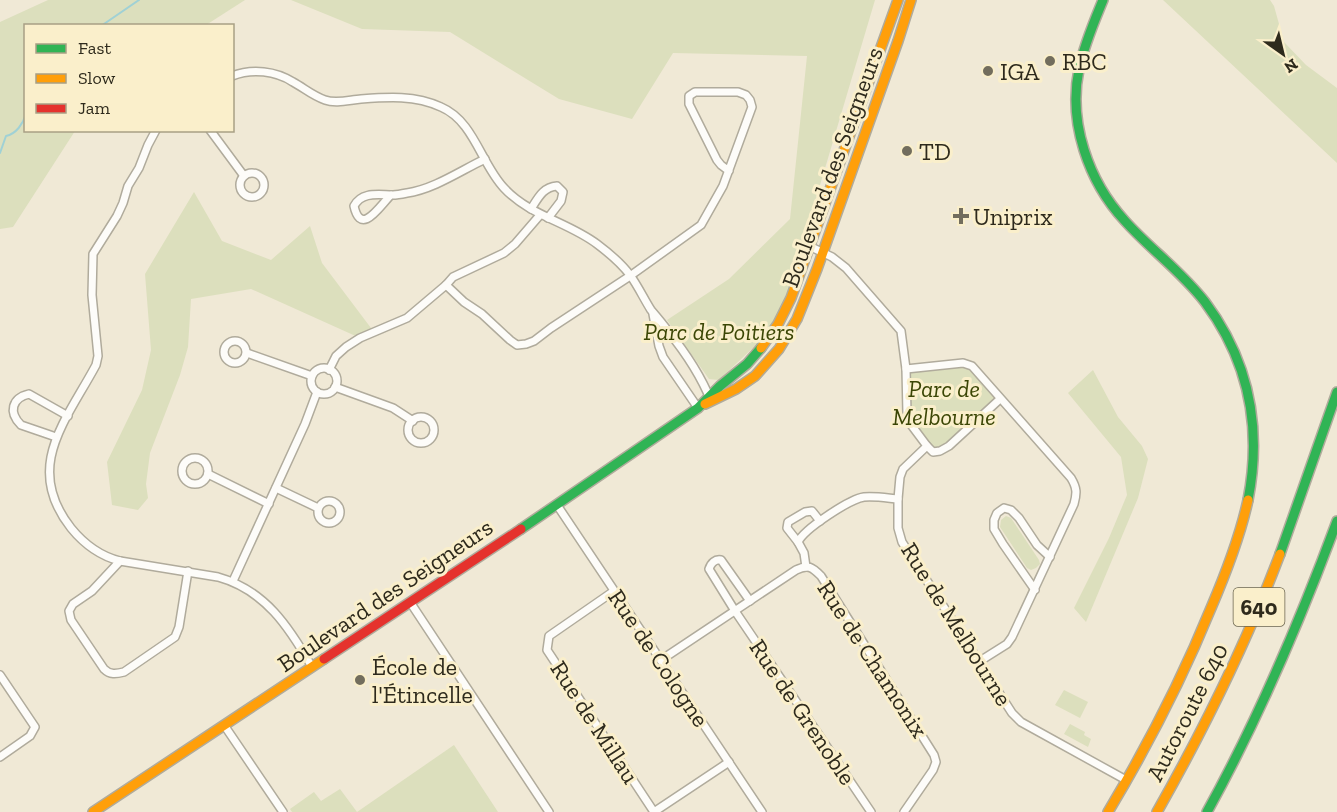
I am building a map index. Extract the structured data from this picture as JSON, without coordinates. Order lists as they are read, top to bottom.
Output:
{
  "streets": {
    "main road": ["Boulevard des Seigneurs", "640", "Autoroute 640"],
    "street": [
      "Rue de Melbourne",
      "Rue de Cologne",
      "Rue de Chamonix",
      "Rue de Grenoble",
      "Rue de Millau"
    ]
  },
  "crossings": [
    ["Boulevard des Seigneurs", "Rue de Cologne"],
    ["Rue de Cologne", "Rue de Chamonix"],
    ["Rue de Cologne", "Rue de Millau"],
    ["Rue de Chamonix", "Rue de Grenoble"]
  ],
  "parks": ["Parc de Poitiers", "Parc de Melbourne"],
  "places": {
    "other": [
      "RBC",
      "IGA",
      "TD",
      "École de l'Étincelle"
    ],
    "health": ["Uniprix"]
  },
  "legend": ["Fast", "Slow", "Jam"],
  "north": "bottom right"
}
